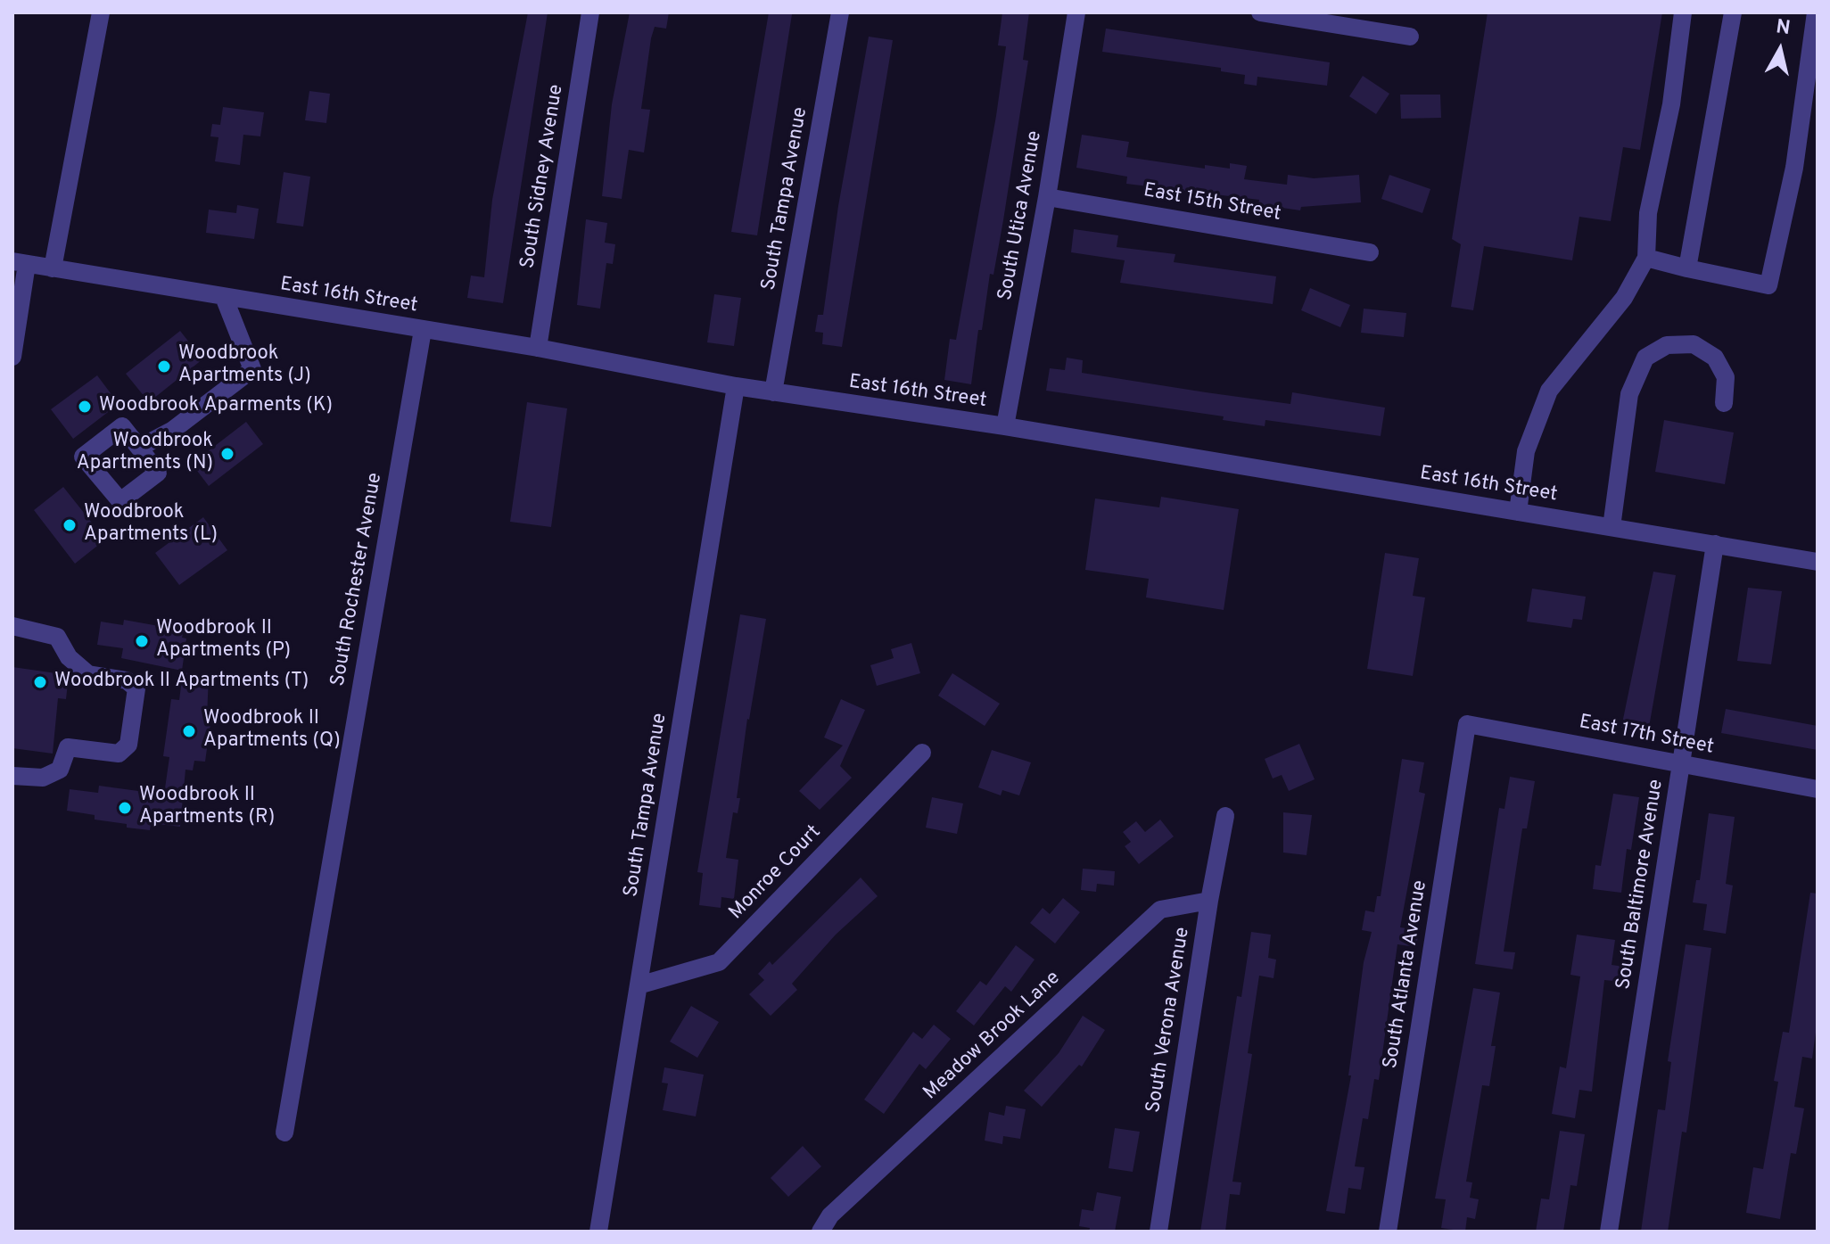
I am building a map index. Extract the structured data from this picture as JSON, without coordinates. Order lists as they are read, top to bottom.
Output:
{
  "streets": {
    "street": [
      "South Sidney Avenue",
      "South Tampa Avenue",
      "East 15th Street",
      "South Utica Avenue",
      "East 16th Street",
      "South Rochester Avenue",
      "East 17th Street",
      "Monroe Court",
      "South Baltimore Avenue",
      "South Atlanta Avenue",
      "South Verona Avenue",
      "Meadow Brook Lane"
    ]
  },
  "crossings": [
    ["South Sidney Avenue", "East 16th Street"],
    ["South Tampa Avenue", "East 16th Street"],
    ["South Tampa Avenue", "Monroe Court"],
    ["East 15th Street", "South Utica Avenue"],
    ["South Utica Avenue", "East 16th Street"],
    ["East 16th Street", "South Rochester Avenue"],
    ["East 16th Street", "South Baltimore Avenue"],
    ["East 17th Street", "South Baltimore Avenue"],
    ["East 17th Street", "South Atlanta Avenue"],
    ["South Verona Avenue", "Meadow Brook Lane"]
  ],
  "places": [
    "Woodbrook Apartments (J)",
    "Woodbrook Aparments (K)",
    "Woodbrook Apartments (N)",
    "Woodbrook Apartments (L)",
    "Woodbrook II Apartments (P)",
    "Woodbrook II Apartments (T)",
    "Woodbrook II Apartments (Q)",
    "Woodbrook II Apartments (R)"
  ],
  "north": "top"
}
